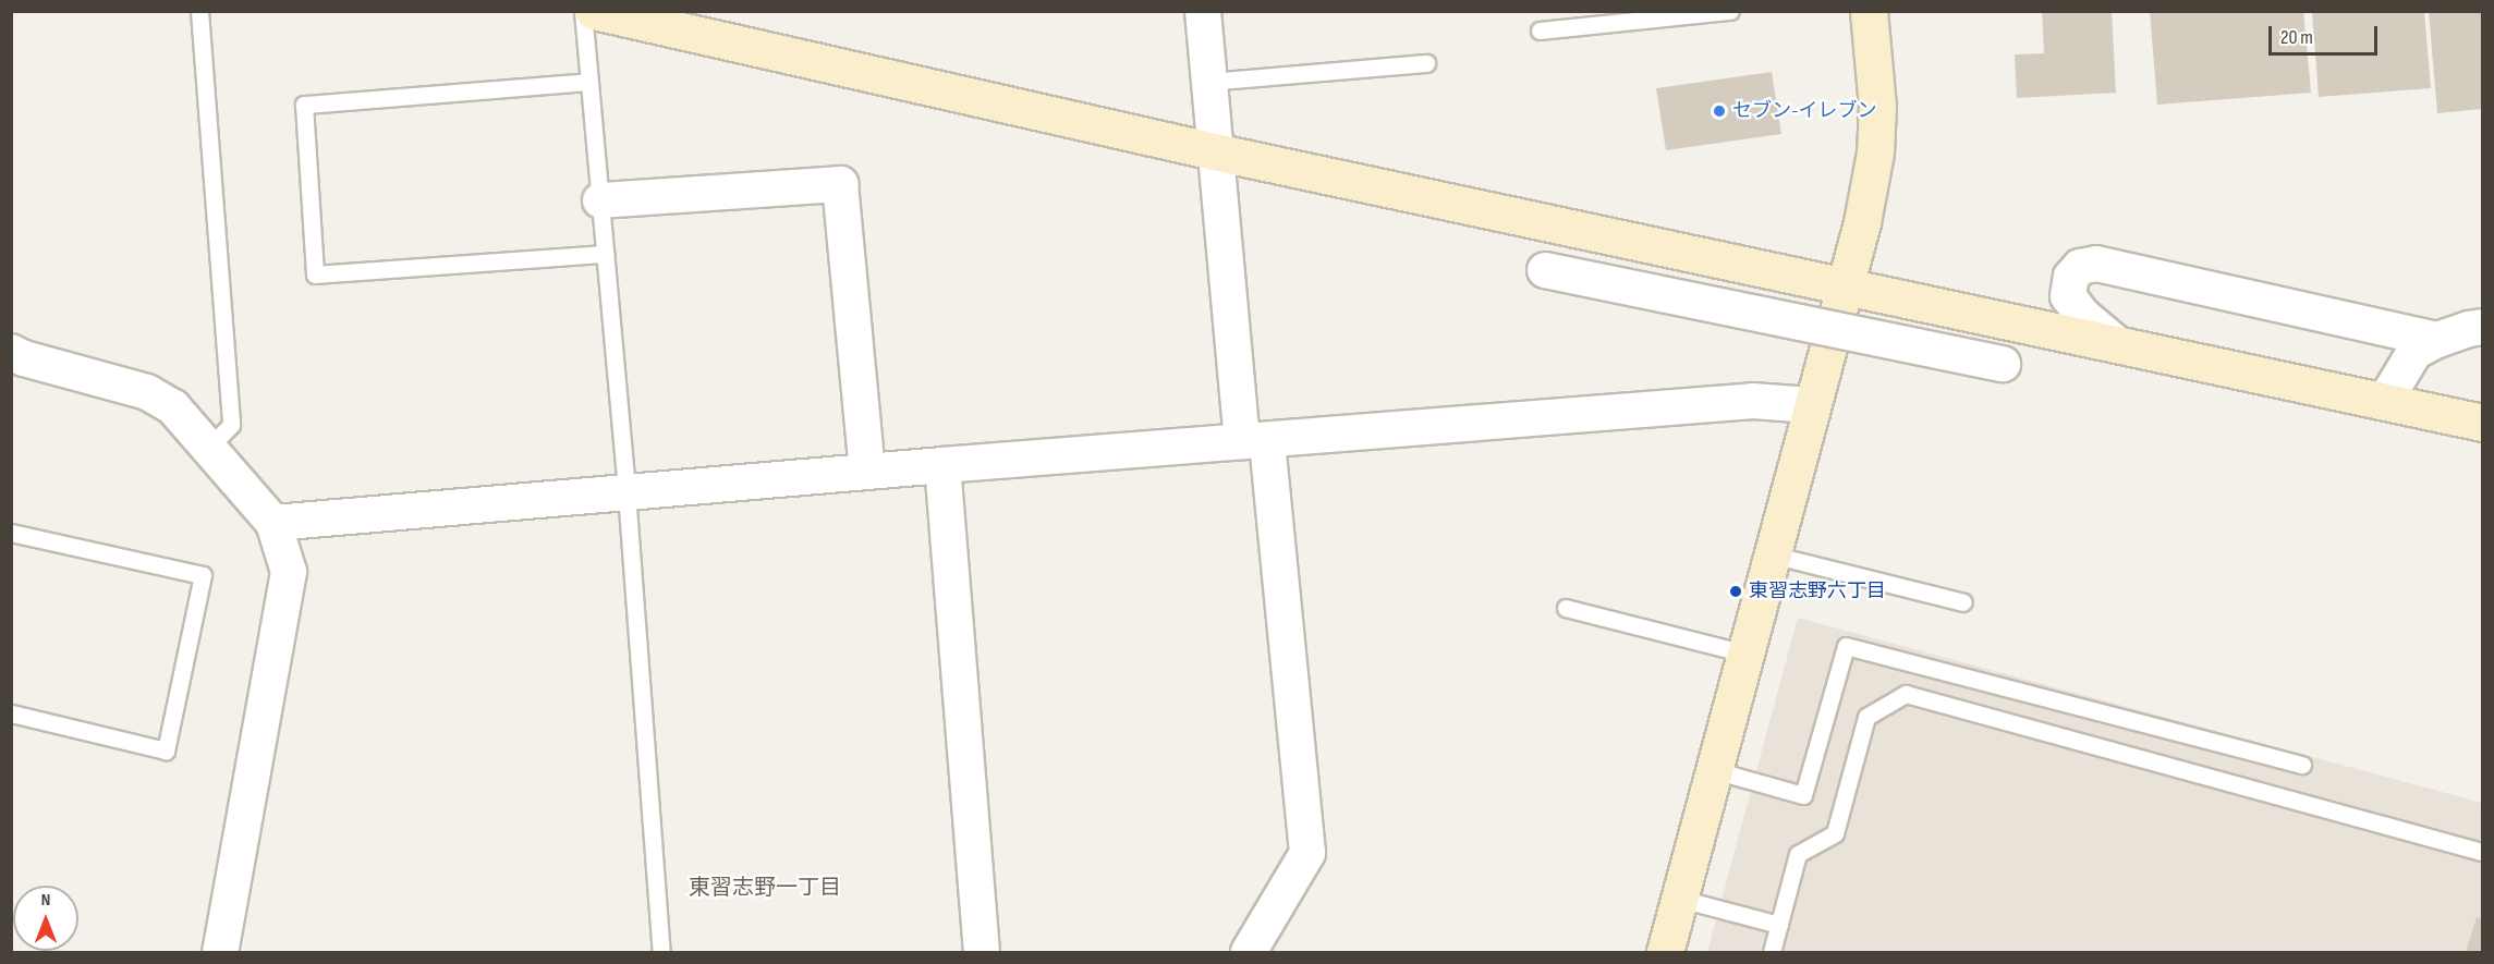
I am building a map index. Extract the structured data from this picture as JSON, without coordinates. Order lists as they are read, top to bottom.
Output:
{
  "districts": ["東習志野一丁目"],
  "places": ["セブン-イレブン", "東習志野六丁目"],
  "scale_bar": "20 m",
  "north": "top"
}
